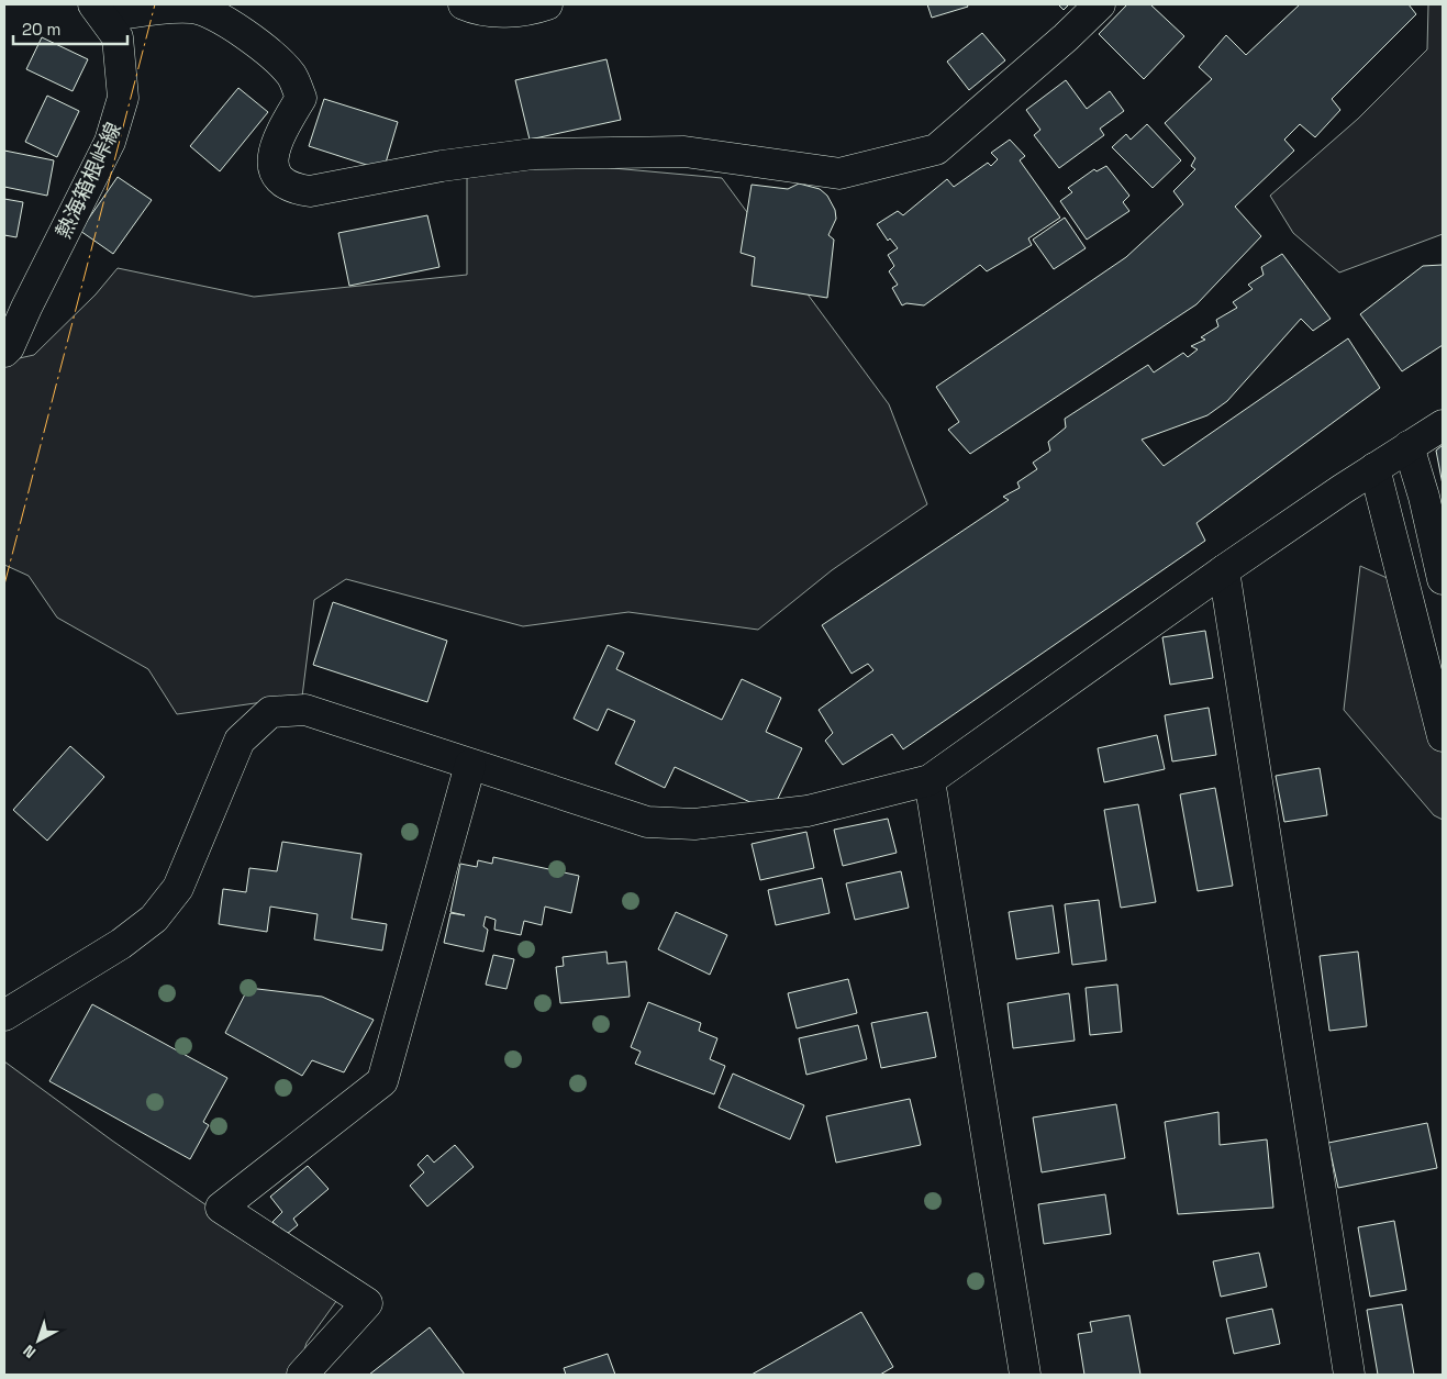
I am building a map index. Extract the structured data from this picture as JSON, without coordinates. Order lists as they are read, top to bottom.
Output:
{
  "streets": {
    "street": ["熱海箱根峠線"]
  },
  "scale_bar": "20 m",
  "north": "bottom left"
}
